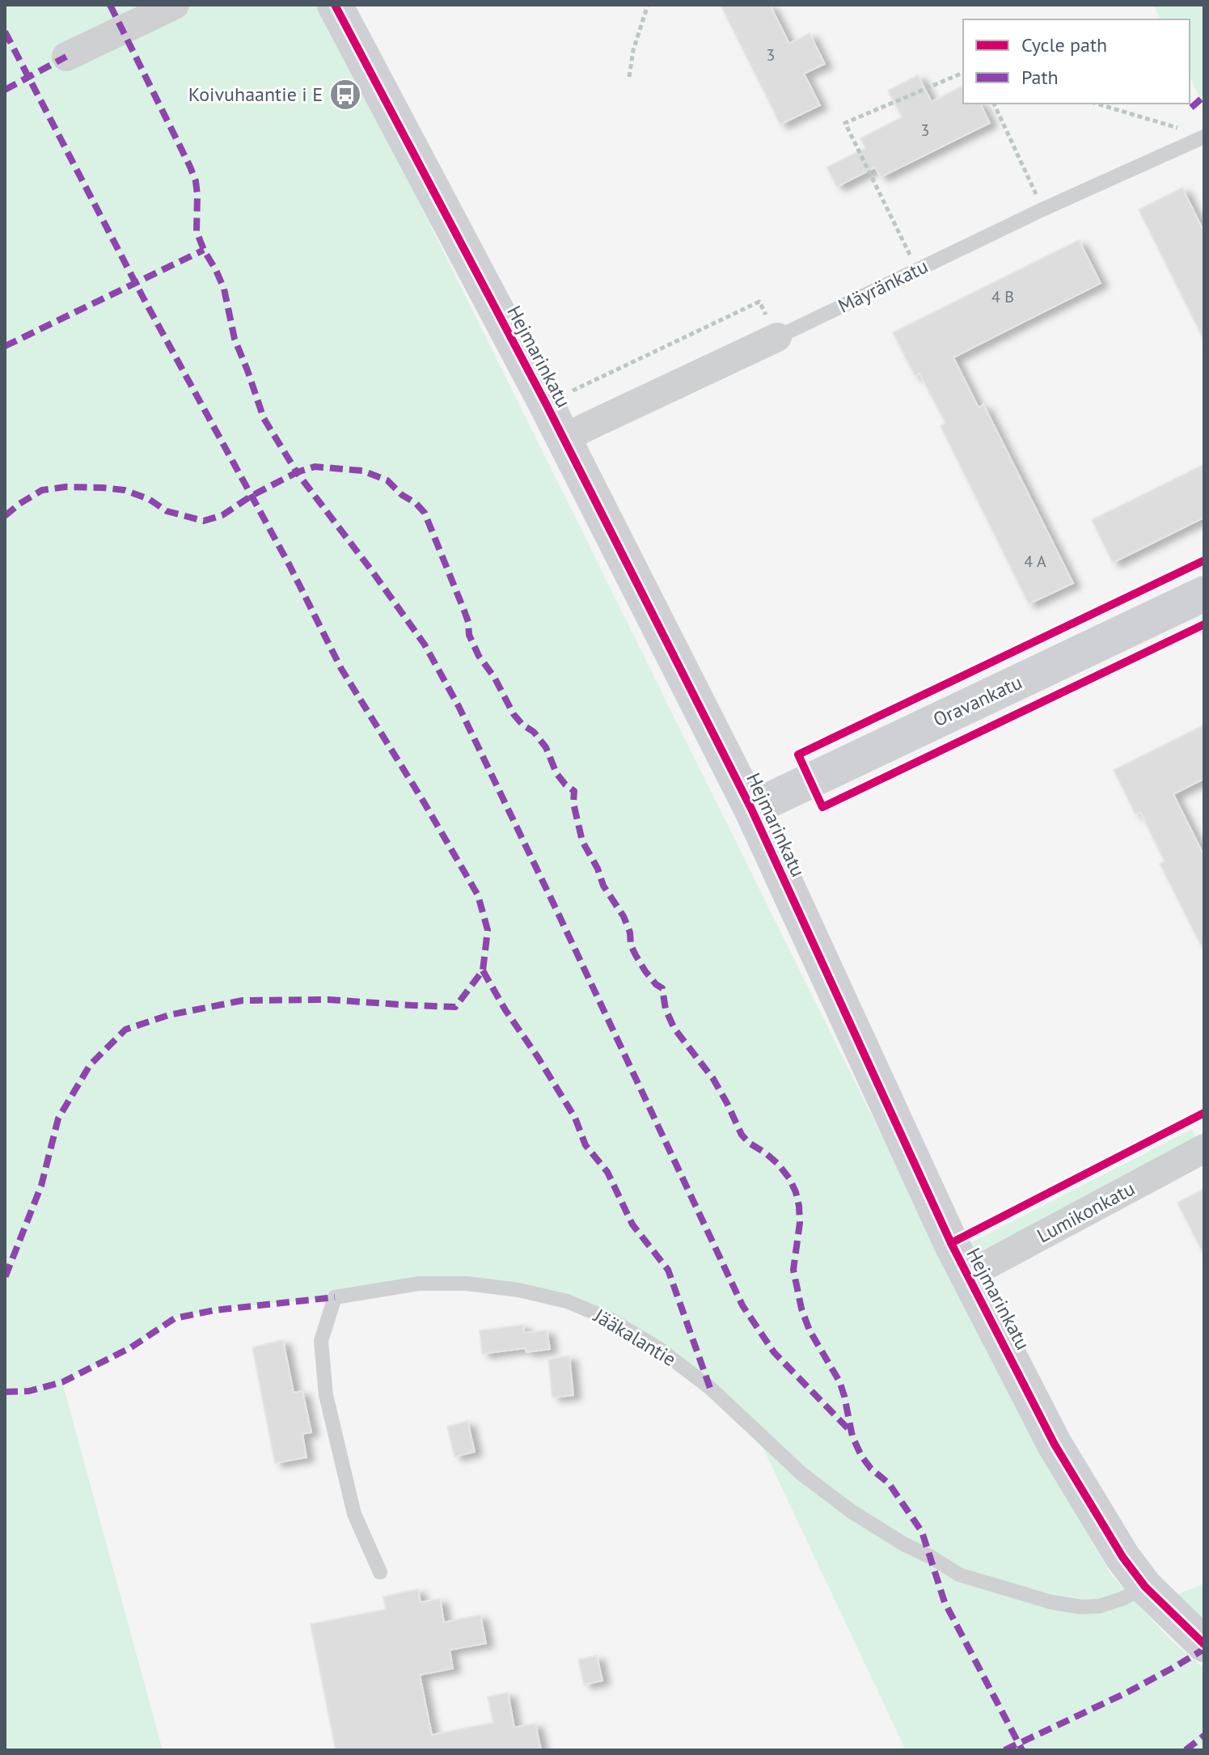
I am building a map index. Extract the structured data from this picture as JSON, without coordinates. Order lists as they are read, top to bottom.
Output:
{
  "streets": {
    "street": [
      "Mäyränkatu",
      "Hejmarinkatu",
      "Oravankatu",
      "Lumikonkatu"
    ],
    "lane": ["Jääkalantie"]
  },
  "crossings": [
    ["Mäyränkatu", "Hejmarinkatu"],
    ["Hejmarinkatu", "Oravankatu"],
    ["Hejmarinkatu", "Lumikonkatu"],
    ["Hejmarinkatu", "Jääkalantie"]
  ],
  "places": {
    "bus stop": ["Koivuhaantie i E"]
  },
  "house_numbers": [
    "3",
    "3",
    "4 B",
    "4 A"
  ],
  "legend": ["Cycle path", "Path"]
}
